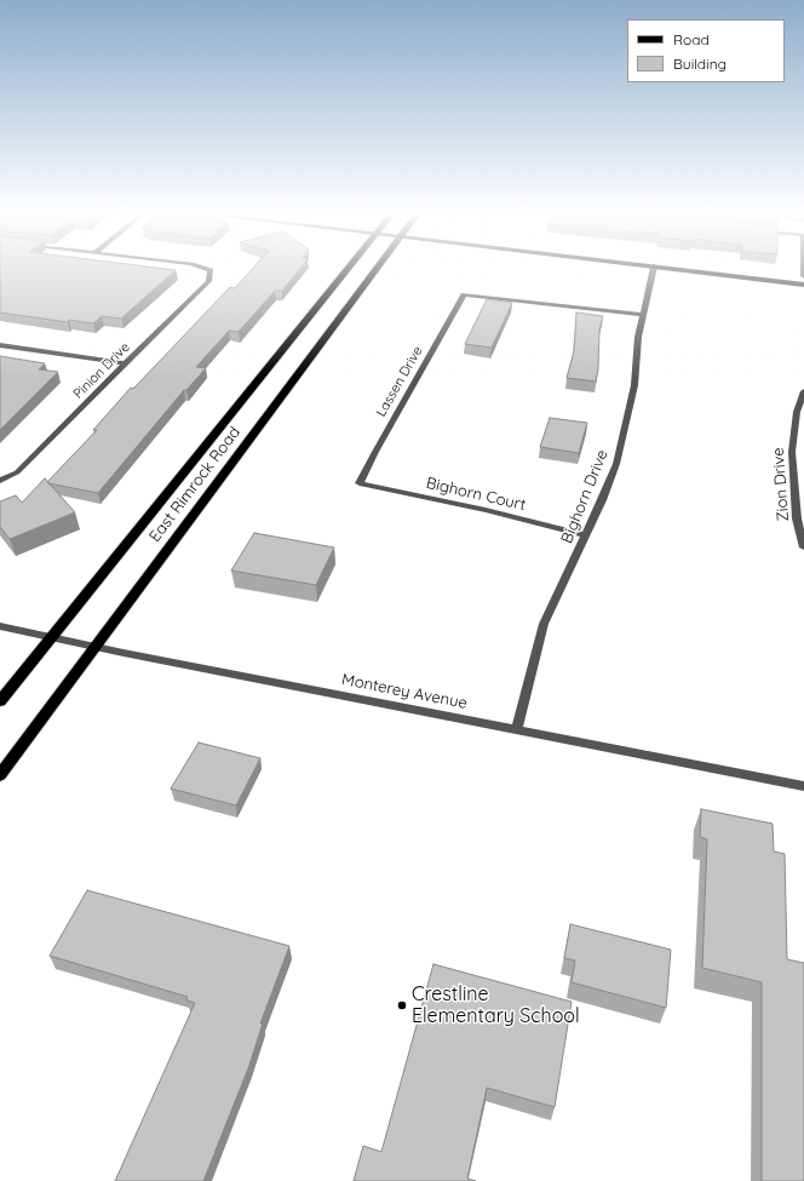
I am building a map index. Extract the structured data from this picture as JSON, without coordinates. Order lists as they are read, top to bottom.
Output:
{
  "streets": {
    "main road": ["East Rimrock Road"],
    "street": [
      "Pinion Drive",
      "Lassen Drive",
      "Zion Drive",
      "Bighorn Court",
      "Bighorn Drive",
      "Monterey Avenue"
    ]
  },
  "crossings": [
    ["Lassen Drive", "Bighorn Court"],
    ["Lassen Drive", "Bighorn Drive"],
    ["East Rimrock Road", "Monterey Avenue"],
    ["Bighorn Court", "Bighorn Drive"],
    ["Bighorn Drive", "Monterey Avenue"]
  ],
  "places": ["Crestline Elementary School"],
  "legend": ["Road", "Building"]
}
